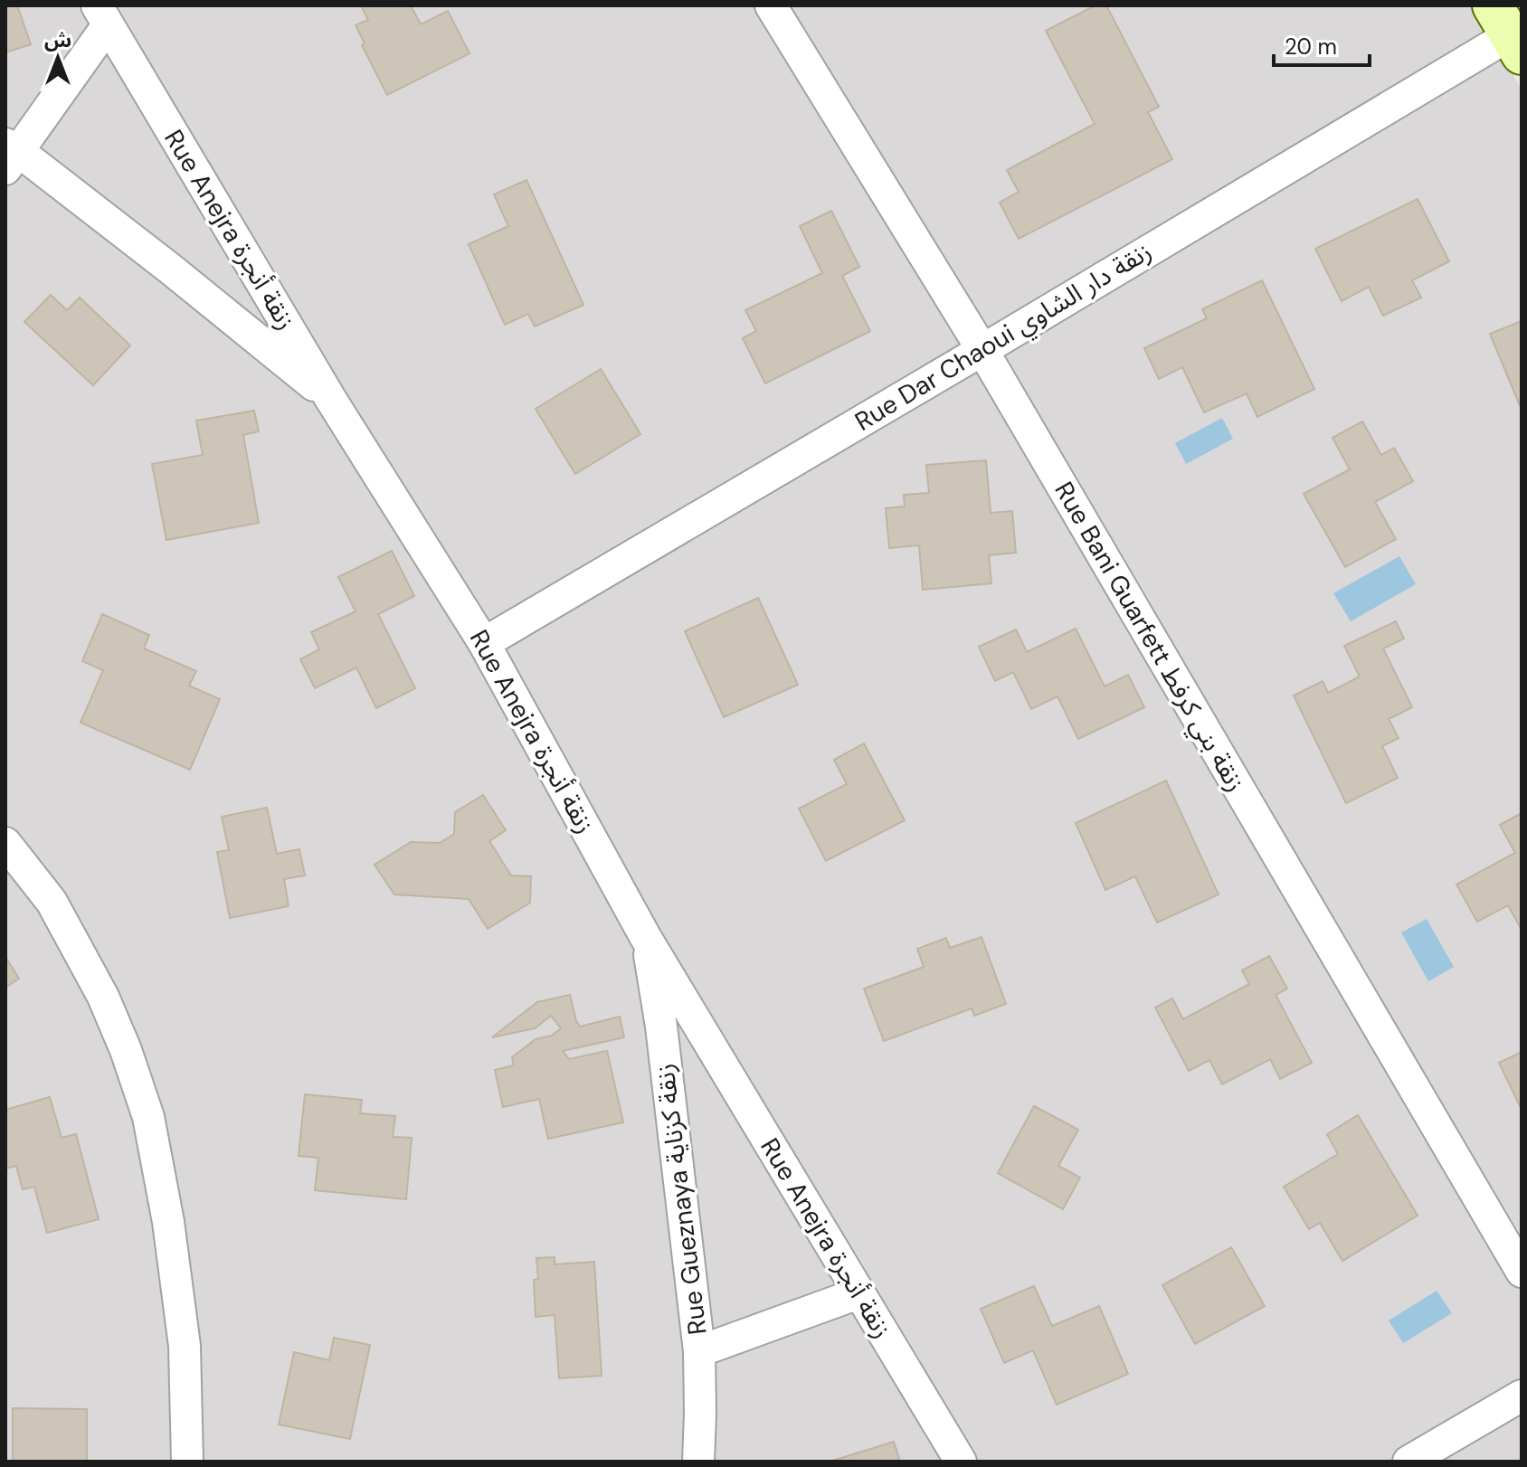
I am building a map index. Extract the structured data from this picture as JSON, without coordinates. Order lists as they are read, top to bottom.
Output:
{
  "streets": {
    "street": [
      "Rue Anejra زنقة أنجرة",
      "Rue Dar Chaoui زنقة دار الشاوي",
      "Rue Bani Guarfett زنقة بني كرفط",
      "Rue Gueznaya زنقة كزناية"
    ]
  },
  "crossings": [
    ["Rue Anejra زنقة أنجرة", "Rue Dar Chaoui زنقة دار الشاوي"],
    ["Rue Anejra زنقة أنجرة", "Rue Gueznaya زنقة كزناية"],
    ["Rue Dar Chaoui زنقة دار الشاوي", "Rue Bani Guarfett زنقة بني كرفط"]
  ],
  "scale_bar": "20 m",
  "north": "top"
}
